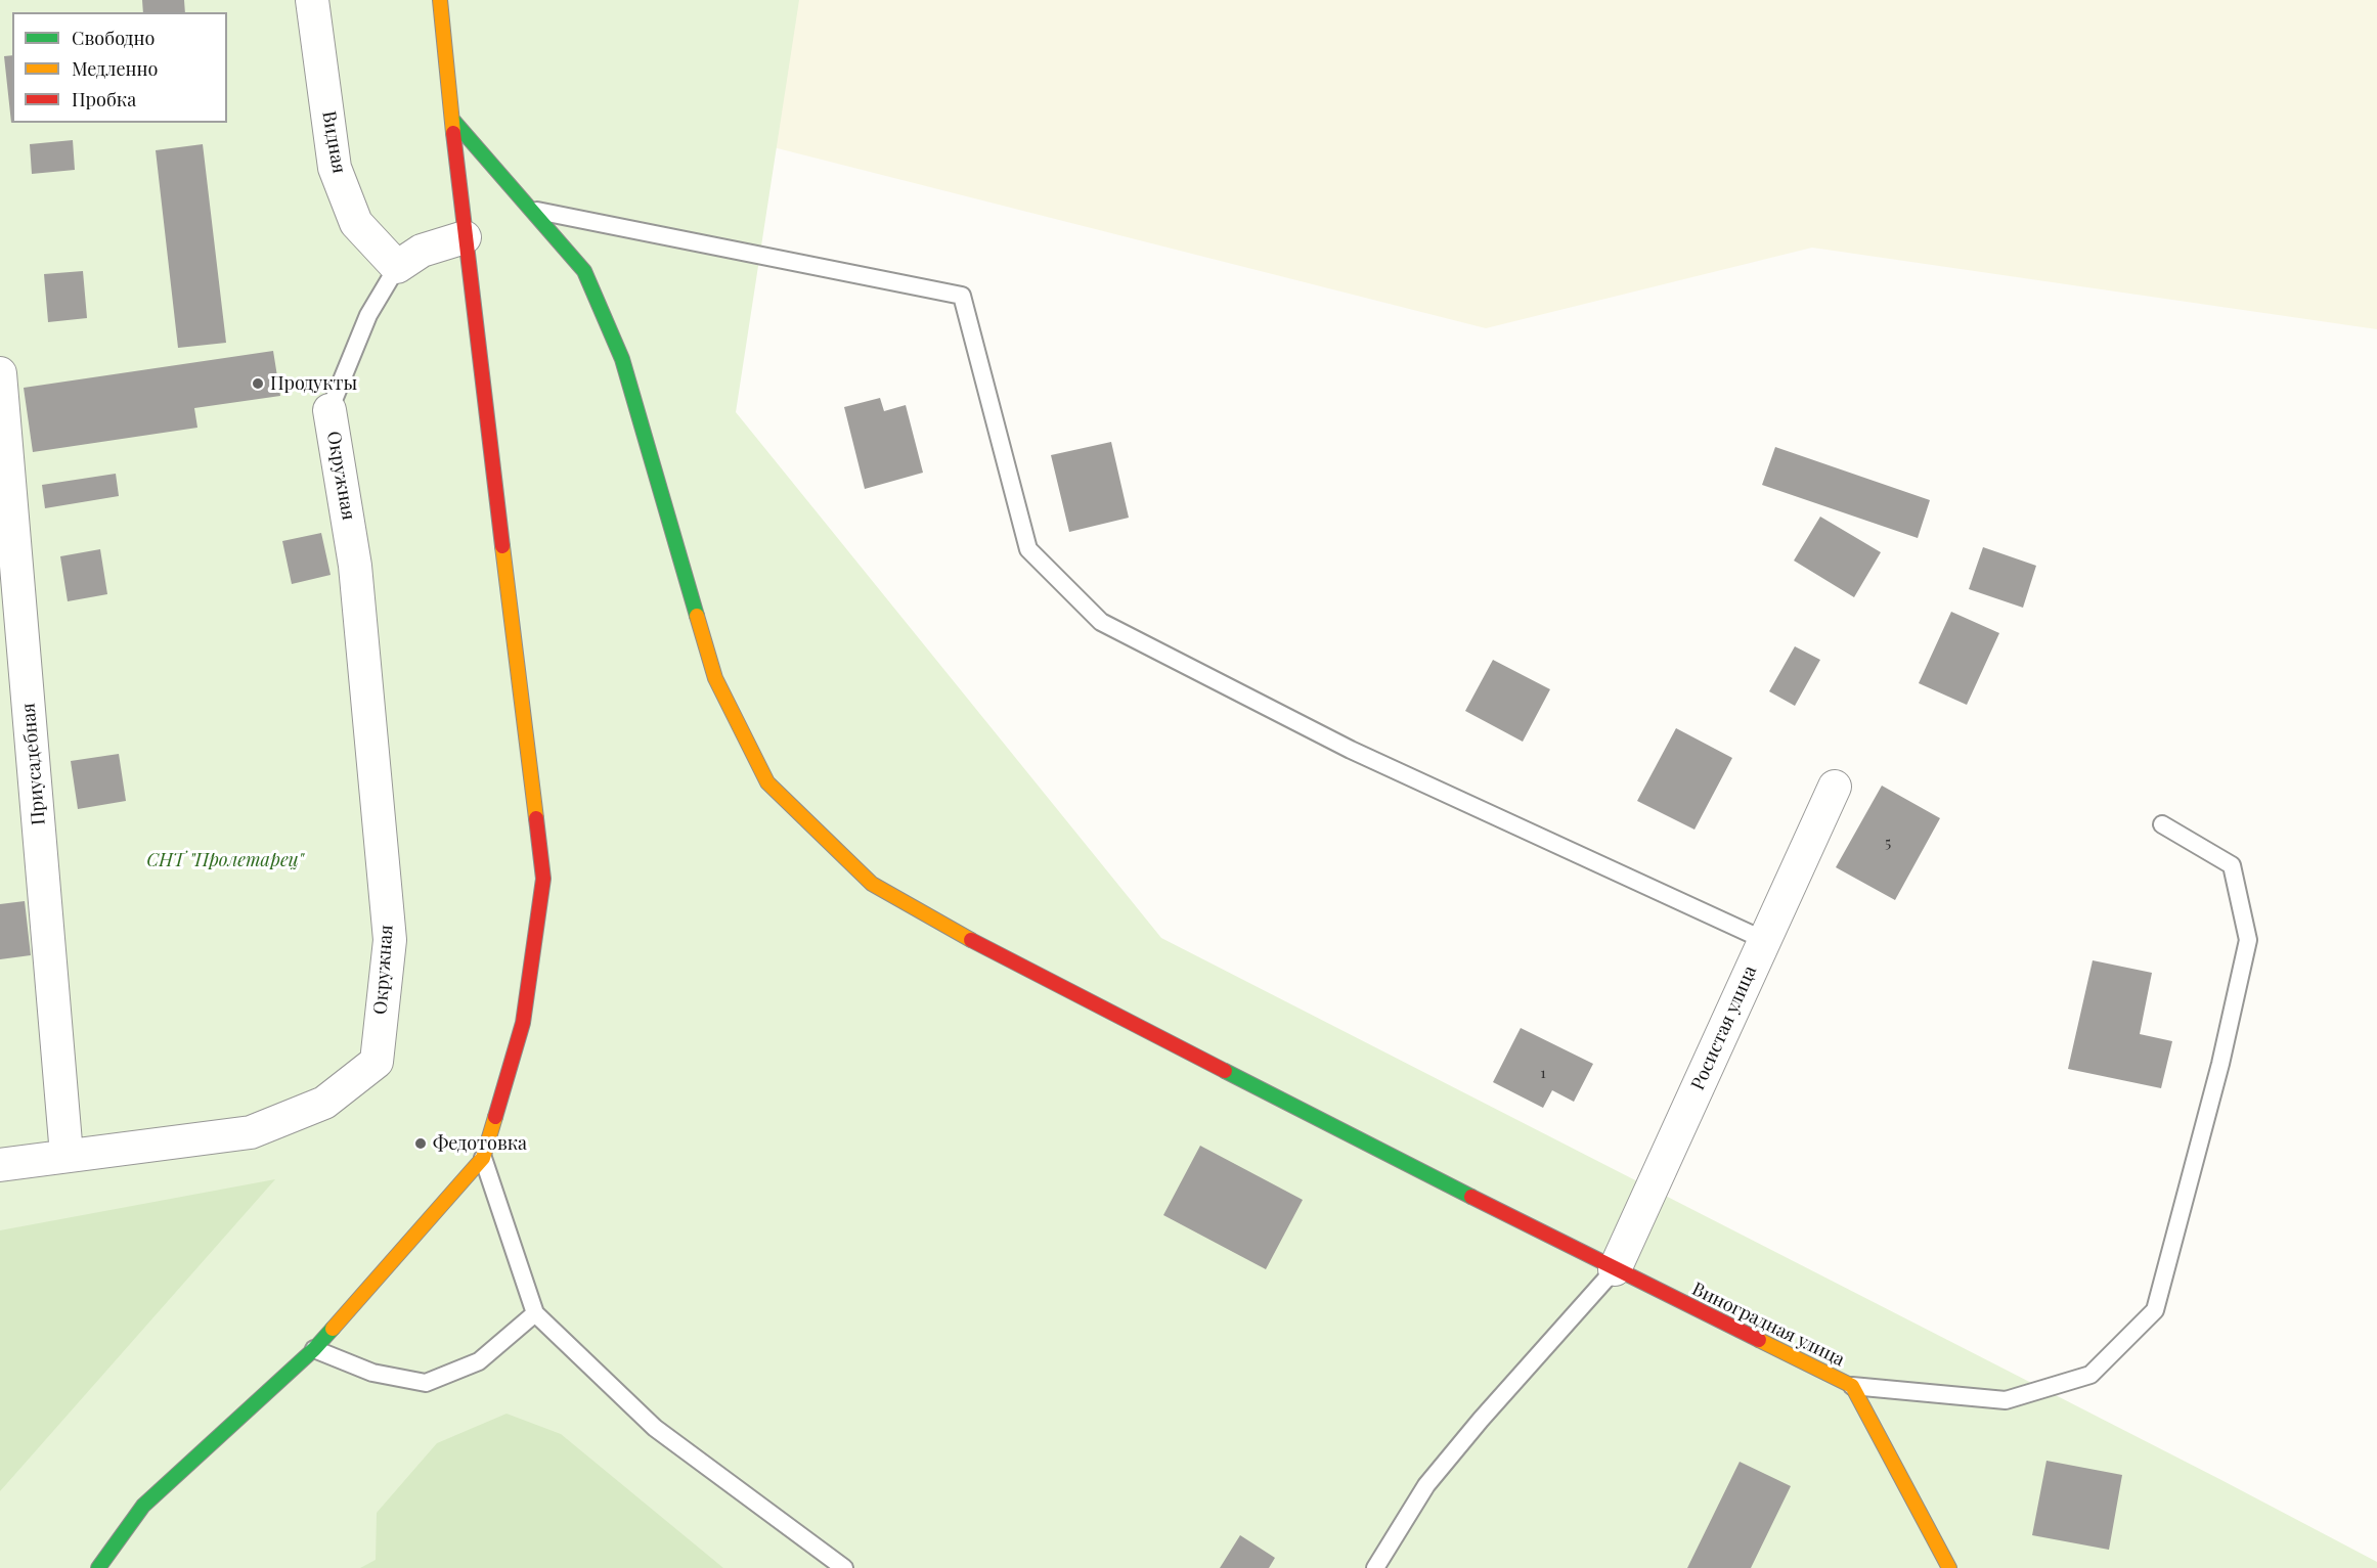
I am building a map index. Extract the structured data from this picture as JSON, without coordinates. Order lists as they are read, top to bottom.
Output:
{
  "streets": {
    "street": [
      "Видная",
      "Окружная",
      "Приусадебная",
      "Росистая улица",
      "Виноградная улица"
    ]
  },
  "crossings": [
    ["Окружная", "Приусадебная"],
    ["Росистая улица", "Виноградная улица"]
  ],
  "parks": ["СНТ \"Пролетарец\""],
  "places": ["Продукты", "Федотовка"],
  "house_numbers": ["5", "1"],
  "legend": ["Свободно", "Медленно", "Пробка"]
}
